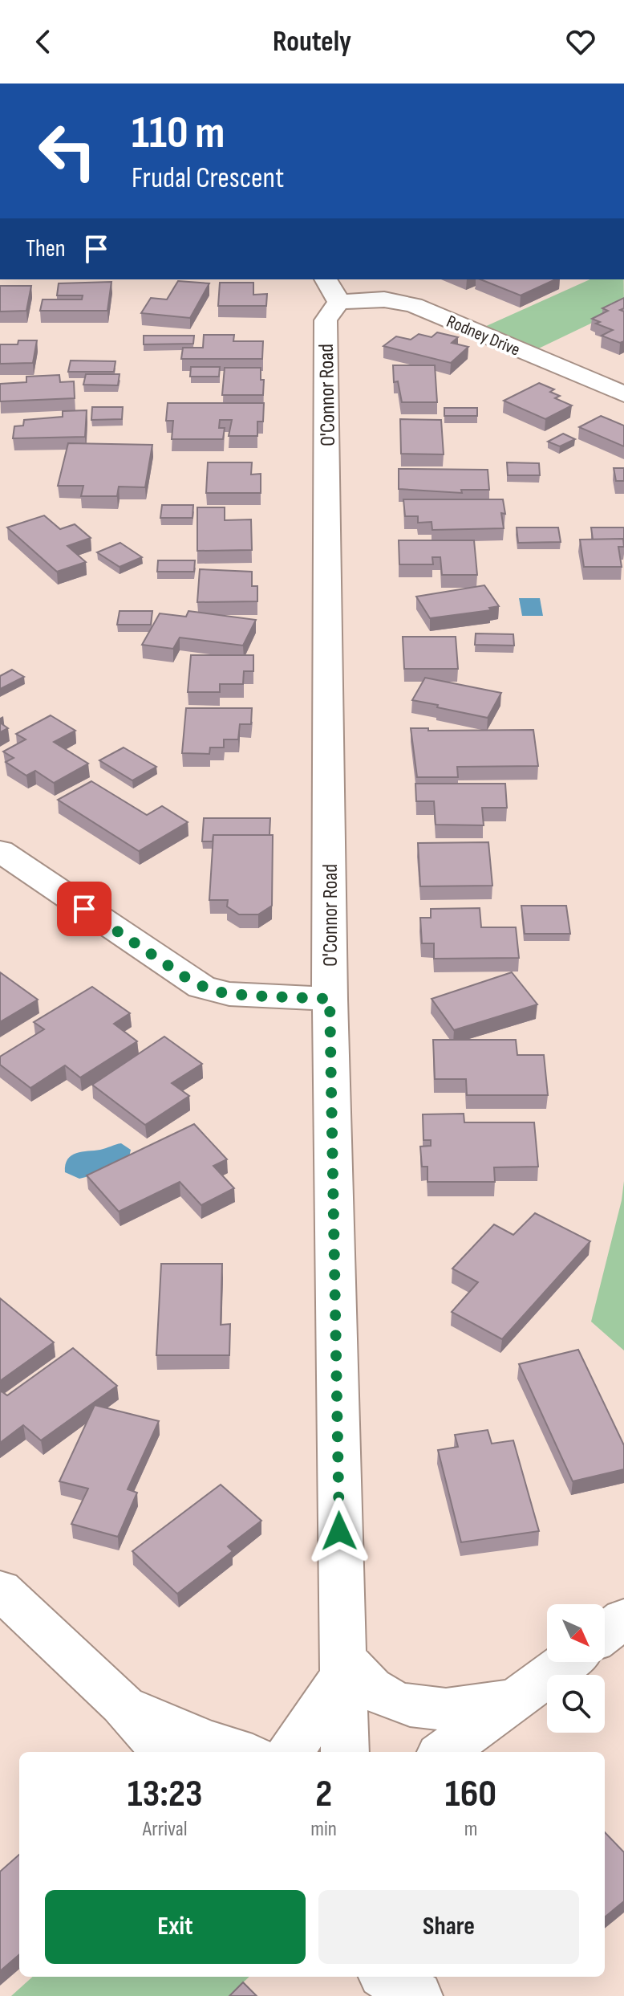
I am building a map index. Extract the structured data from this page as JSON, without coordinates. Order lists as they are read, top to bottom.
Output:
{
  "streets": {
    "street": ["Rodney Drive", "O'Connor Road"]
  },
  "crossings": [
    ["Rodney Drive", "O'Connor Road"]
  ],
  "north": "bottom right",
  "page": {
    "header": "Routely",
    "turn": ["110 m", "Frudal Crescent"],
    "then": "Then",
    "eta": [
      "13:23",
      "Arrival",
      "2",
      "min",
      "160",
      "m"
    ],
    "buttons": ["Exit", "Share"]
  }
}
